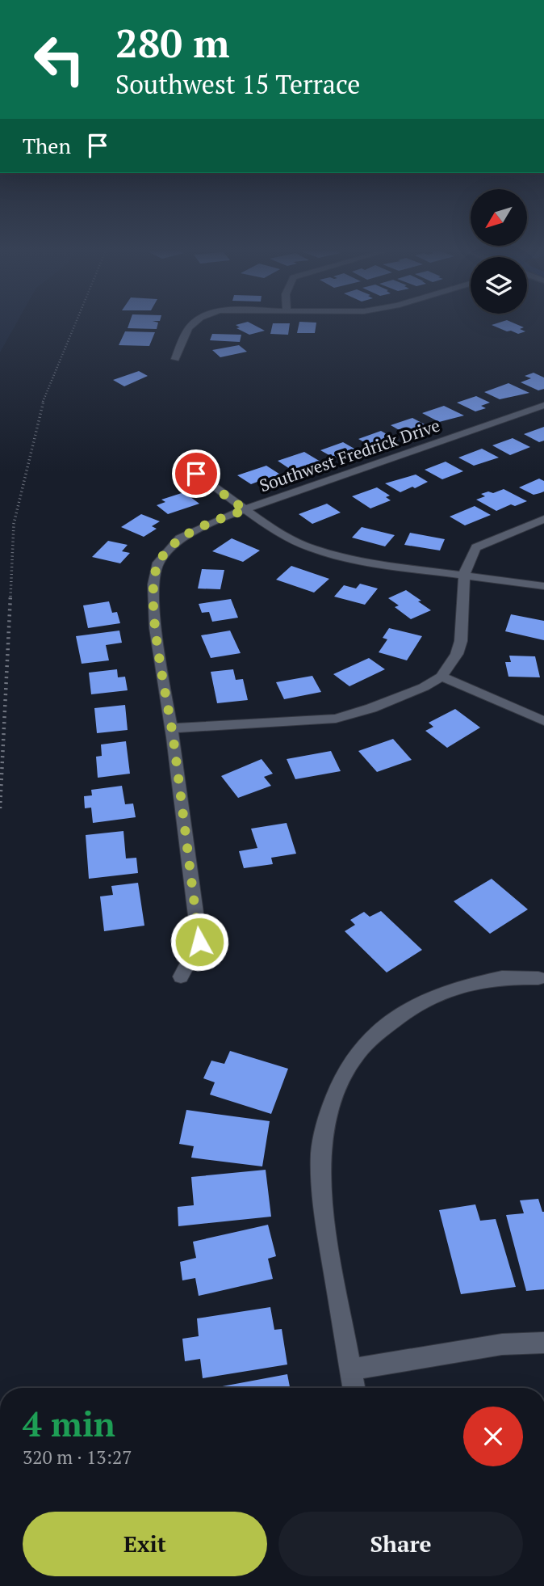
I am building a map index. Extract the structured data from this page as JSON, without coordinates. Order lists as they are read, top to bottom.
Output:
{
  "streets": {
    "street": ["Southwest Fredrick Drive"]
  },
  "north": "bottom left",
  "page": {
    "turn": ["280 m", "Southwest 15 Terrace"],
    "then": "Then",
    "heading": ["4 min", "320 m · 13:27"],
    "buttons": ["Exit", "Share"]
  }
}
